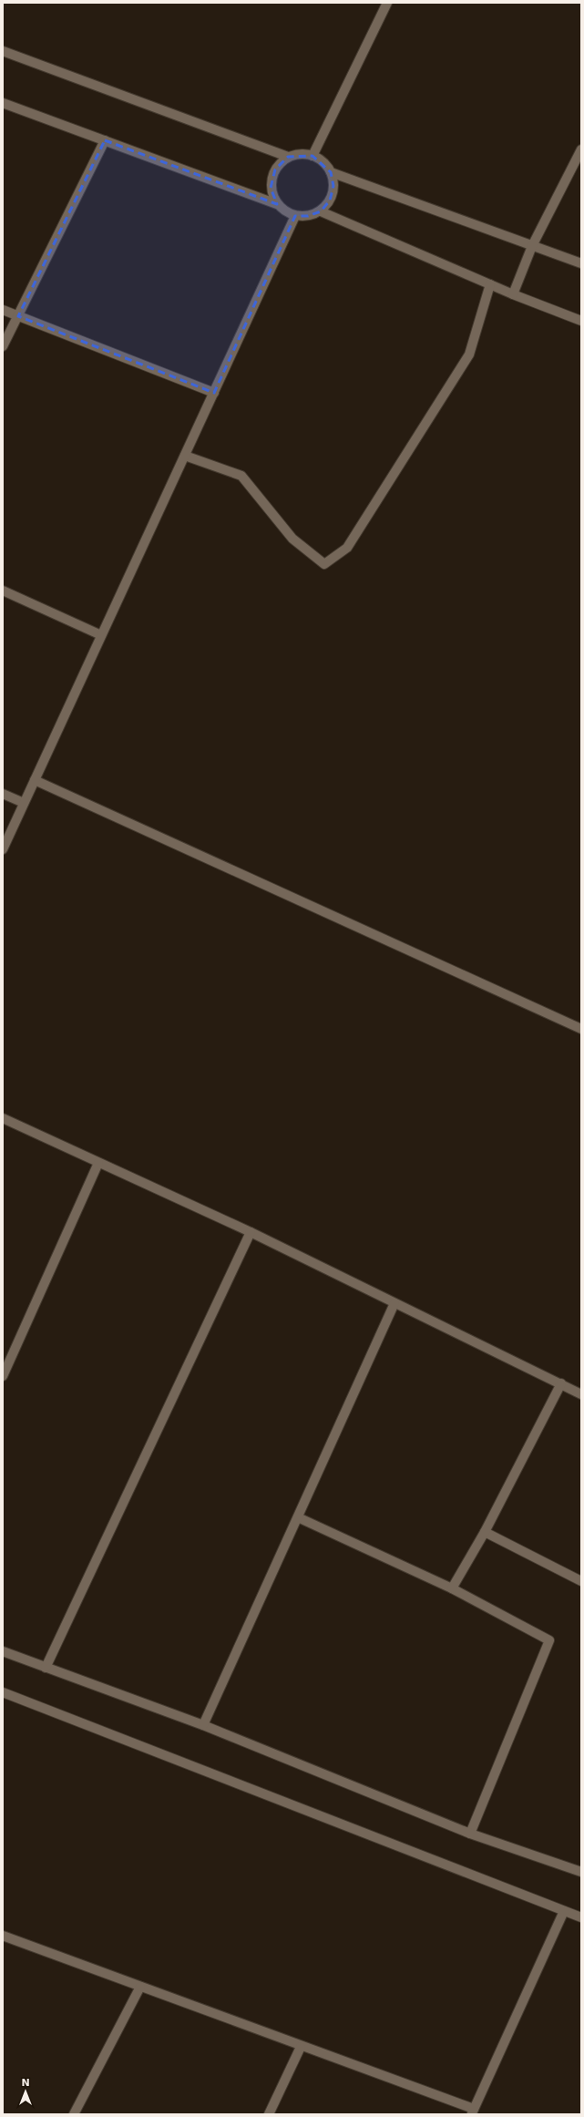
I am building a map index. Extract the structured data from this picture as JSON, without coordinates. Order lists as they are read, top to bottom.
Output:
{
  "north": "top"
}
